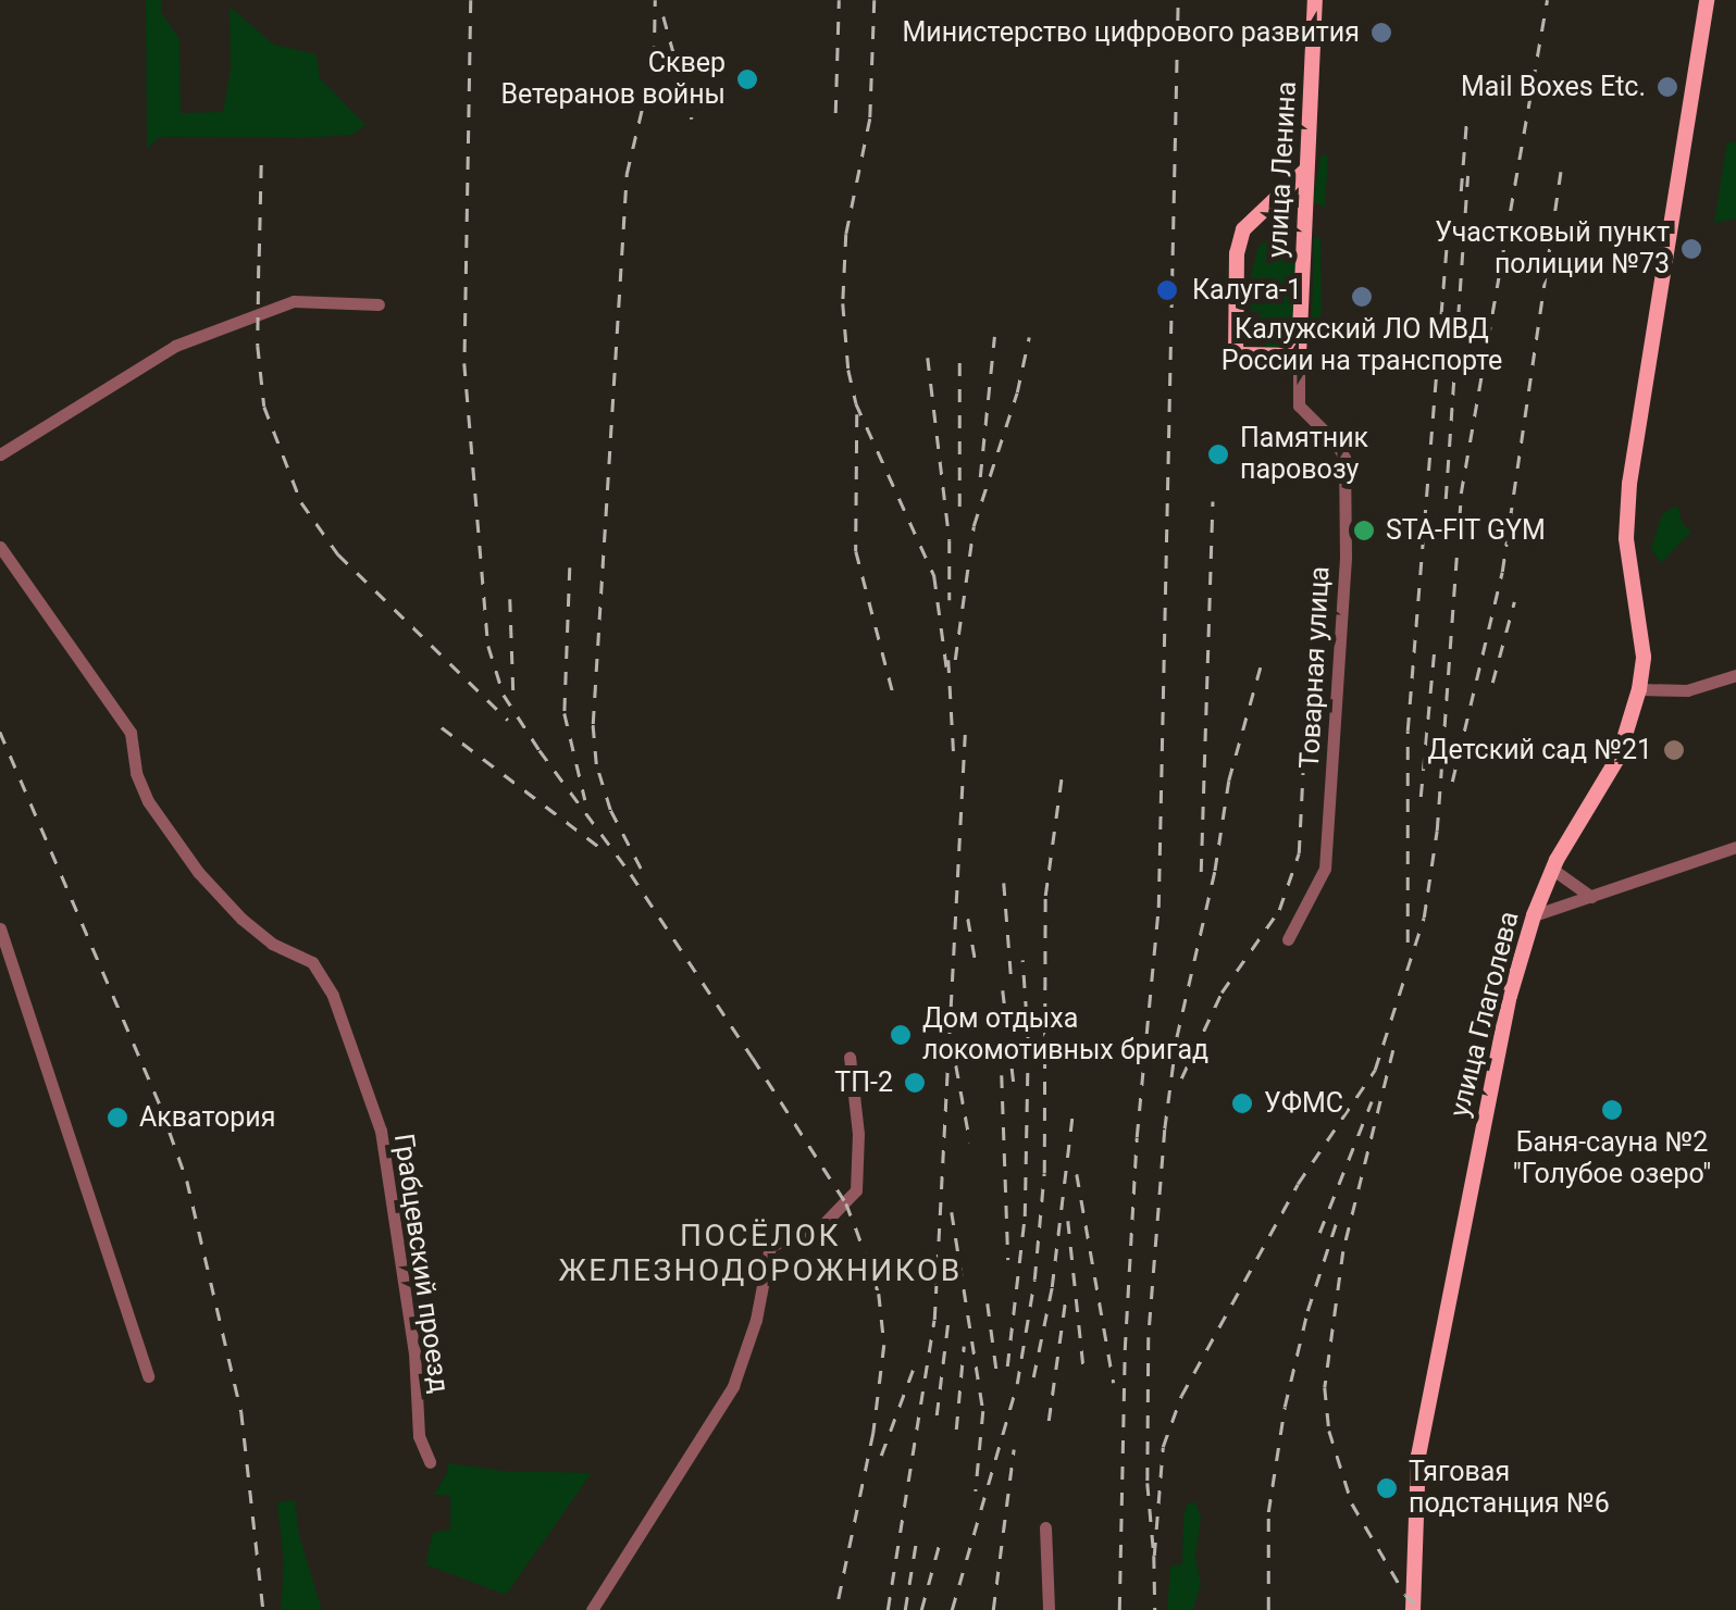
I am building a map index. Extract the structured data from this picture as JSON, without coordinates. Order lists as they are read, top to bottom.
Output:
{
  "streets": {
    "main road": ["улица Ленина", "улица Глаголева"],
    "street": ["Товарная улица", "Грабцевский проезд"]
  },
  "crossings": [
    ["улица Ленина", "Товарная улица"]
  ],
  "districts": ["ПОСЁЛОК ЖЕЛЕЗНОДОРОЖНИКОВ"],
  "places": [
    "Министерство цифрового развития",
    "Сквер Ветеранов войны",
    "Mail Boxes Etc.",
    "Участковый пункт полиции №73",
    "Калуга-1",
    "Калужский ЛО МВД России на транспорте",
    "Памятник паровозу",
    "STA-FIT GYM",
    "Детский сад №21",
    "Дом отдыха локомотивных бригад",
    "ТП-2",
    "УФМС",
    "Баня-сауна №2 \"Голубое озеро\"",
    "Акватория",
    "Тяговая подстанция №6"
  ]
}
